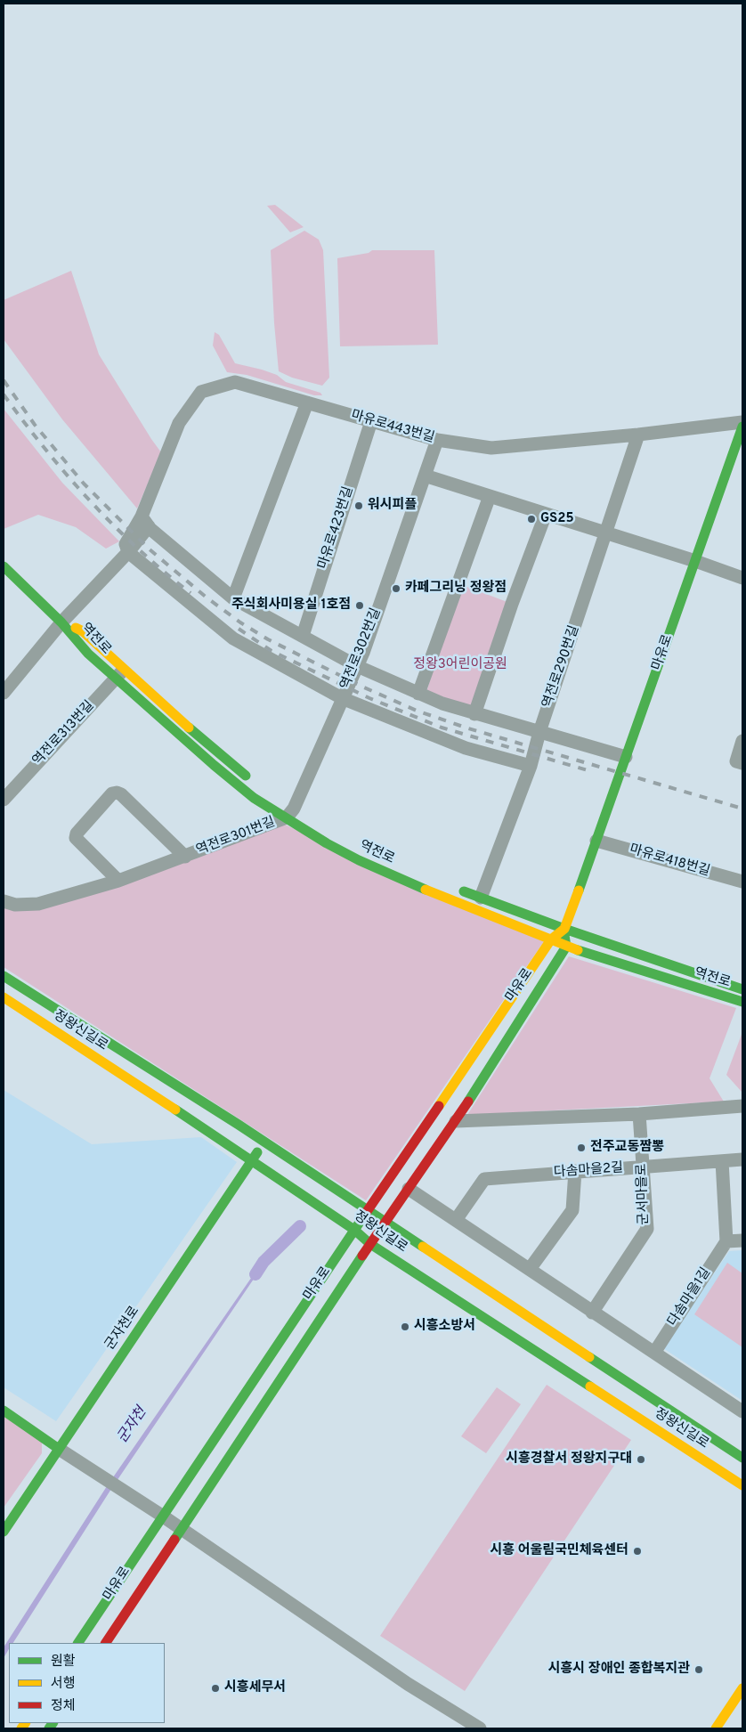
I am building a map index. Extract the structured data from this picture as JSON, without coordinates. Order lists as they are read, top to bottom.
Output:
{
  "streets": {
    "street": [
      "마유로443번길",
      "마유로423번길",
      "역전로",
      "역전로302번길",
      "마유로",
      "역전로290번길",
      "역전로313번길",
      "역전로301번길",
      "마유로418번길",
      "정왕신길로",
      "다솜마을2길",
      "군서마을로",
      "다솜마을1길",
      "군자천로"
    ]
  },
  "crossings": [
    ["마유로443번길", "마유로423번길"],
    ["마유로443번길", "역전로302번길"],
    ["마유로443번길", "역전로290번길"],
    ["역전로", "역전로302번길"],
    ["역전로", "마유로"],
    ["역전로", "역전로290번길"],
    ["역전로", "역전로313번길"],
    ["역전로", "역전로301번길"],
    ["역전로302번길", "역전로301번길"],
    ["마유로", "마유로418번길"],
    ["마유로", "정왕신길로"],
    ["정왕신길로", "군자천로"],
    ["다솜마을2길", "군서마을로"]
  ],
  "water": ["군자천"],
  "parks": ["정왕3어린이공원"],
  "places": [
    "워시피플",
    "GS25",
    "카페그리닝 정왕점",
    "주식회사미용실 1호점",
    "전주교동짬뽕",
    "시흥소방서",
    "시흥경찰서 정왕지구대",
    "시흥 어울림국민체육센터",
    "시흥시 장애인 종합복지관",
    "시흥세무서"
  ],
  "legend": ["원활", "서행", "정체"]
}
